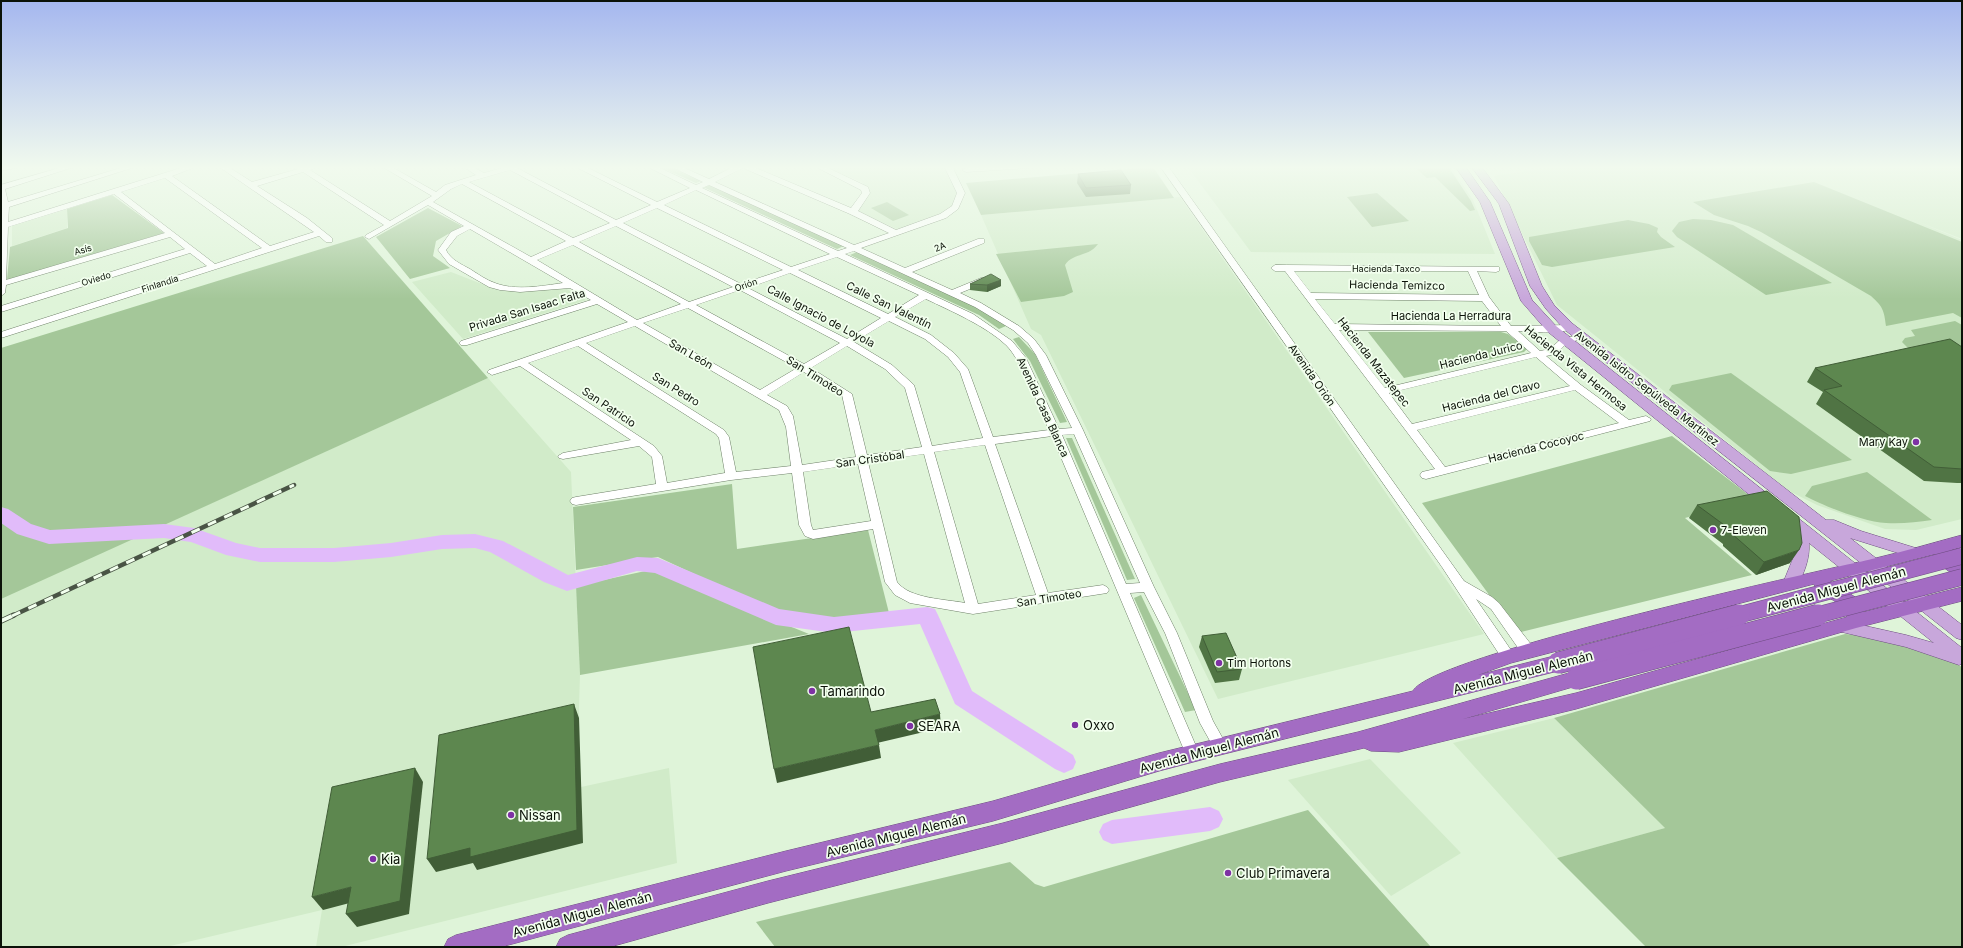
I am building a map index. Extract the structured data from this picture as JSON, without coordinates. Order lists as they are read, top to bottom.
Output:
{
  "streets": {
    "highway": ["Avenida Miguel Alemán"],
    "main road": ["Avenida Isidro Sepúlveda Martínez"],
    "street": [
      "2A",
      "Asís",
      "Hacienda Taxco",
      "Oviedo",
      "Finlandia",
      "Orión",
      "Hacienda Temizco",
      "Calle San Valentín",
      "Privada San Isaac Falta",
      "Calle Ignacio de Loyola",
      "Hacienda La Herradura",
      "San León",
      "Hacienda Jurico",
      "Hacienda Mazatepec",
      "Hacienda Vista Hermosa",
      "Avenida Orión",
      "San Timoteo",
      "San Pedro",
      "Hacienda del Clavo",
      "San Patricio",
      "Avenida Casa Blanca",
      "Hacienda Cocoyoc",
      "San Cristóbal"
    ]
  },
  "crossings": [
    ["2A", "Avenida Casa Blanca"],
    ["Hacienda Taxco", "Hacienda Mazatepec"],
    ["Hacienda Taxco", "Hacienda Vista Hermosa"],
    ["Orión", "Calle San Valentín"],
    ["Orión", "Calle Ignacio de Loyola"],
    ["Orión", "San León"],
    ["Orión", "San Timoteo"],
    ["Orión", "San Pedro"],
    ["Orión", "San Patricio"],
    ["Orión", "Avenida Casa Blanca"],
    ["Hacienda Temizco", "Hacienda Mazatepec"],
    ["Hacienda Temizco", "Hacienda Vista Hermosa"],
    ["Calle San Valentín", "San Timoteo"],
    ["Calle San Valentín", "San Cristóbal"],
    ["Privada San Isaac Falta", "San León"],
    ["Calle Ignacio de Loyola", "San Timoteo"],
    ["Calle Ignacio de Loyola", "San Cristóbal"],
    ["Hacienda La Herradura", "Hacienda Mazatepec"],
    ["Hacienda La Herradura", "Hacienda Vista Hermosa"],
    ["Hacienda La Herradura", "Avenida Isidro Sepúlveda Martínez"],
    ["San León", "San Timoteo"],
    ["San León", "San Cristóbal"],
    ["Hacienda Jurico", "Hacienda Mazatepec"],
    ["Hacienda Jurico", "Hacienda Vista Hermosa"],
    ["Hacienda Jurico", "Avenida Isidro Sepúlveda Martínez"],
    ["Hacienda Mazatepec", "Hacienda del Clavo"],
    ["Hacienda Mazatepec", "Hacienda Cocoyoc"],
    ["Hacienda Vista Hermosa", "Hacienda del Clavo"],
    ["Hacienda Vista Hermosa", "Hacienda Cocoyoc"],
    ["San Timoteo", "San Cristóbal"],
    ["San Pedro", "San Cristóbal"],
    ["San Patricio", "San Cristóbal"],
    ["Avenida Casa Blanca", "San Cristóbal"],
    ["Avenida Casa Blanca", "Avenida Miguel Alemán"]
  ],
  "places": [
    "Mary Kay",
    "7-Eleven",
    "Tim Hortons",
    "Tamarindo",
    "Oxxo",
    "SEARA",
    "Nissan",
    "Kia",
    "Club Primavera"
  ]
}
